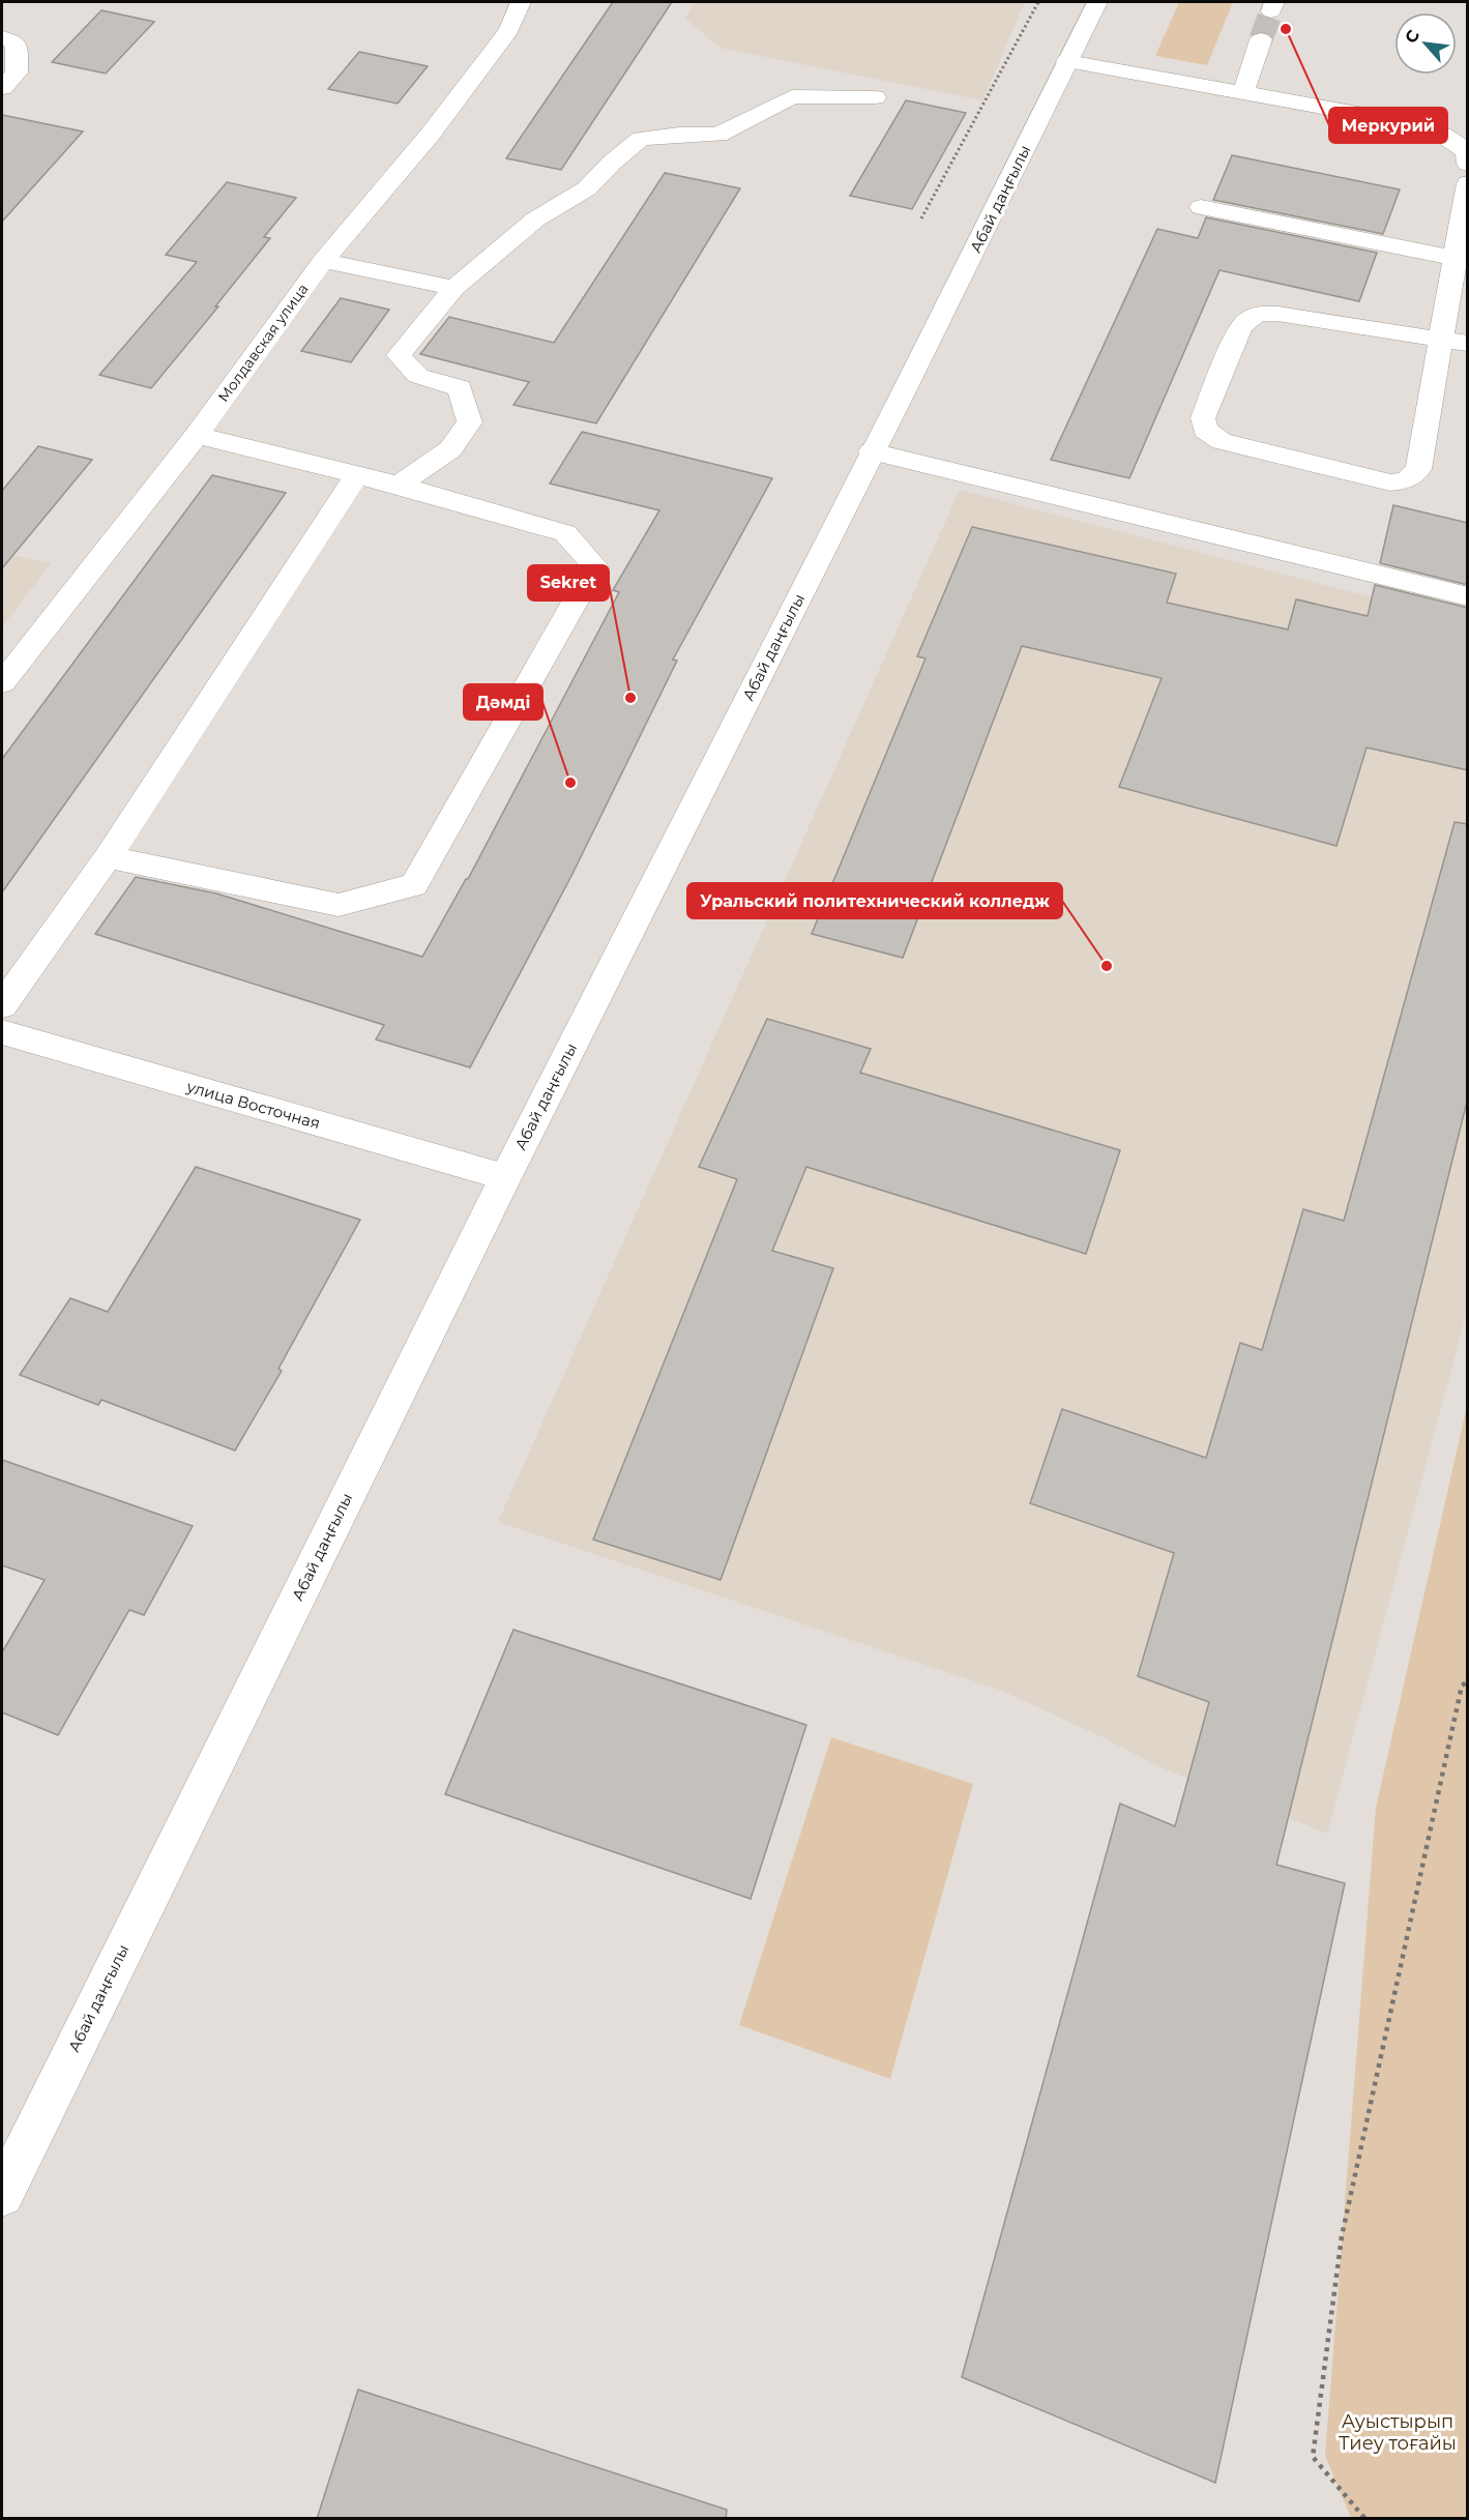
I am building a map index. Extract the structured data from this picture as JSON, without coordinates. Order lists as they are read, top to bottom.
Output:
{
  "streets": {
    "street": ["Абай даңғылы", "Молдавская улица", "улица Восточная"]
  },
  "crossings": [
    ["Абай даңғылы", "улица Восточная"]
  ],
  "parks": ["Ауыстырып Тиеу тоғайы"],
  "places": [
    "Меркурий",
    "Sekret",
    "Дəмді",
    "Уральский политехнический колледж"
  ],
  "north": "top left"
}
